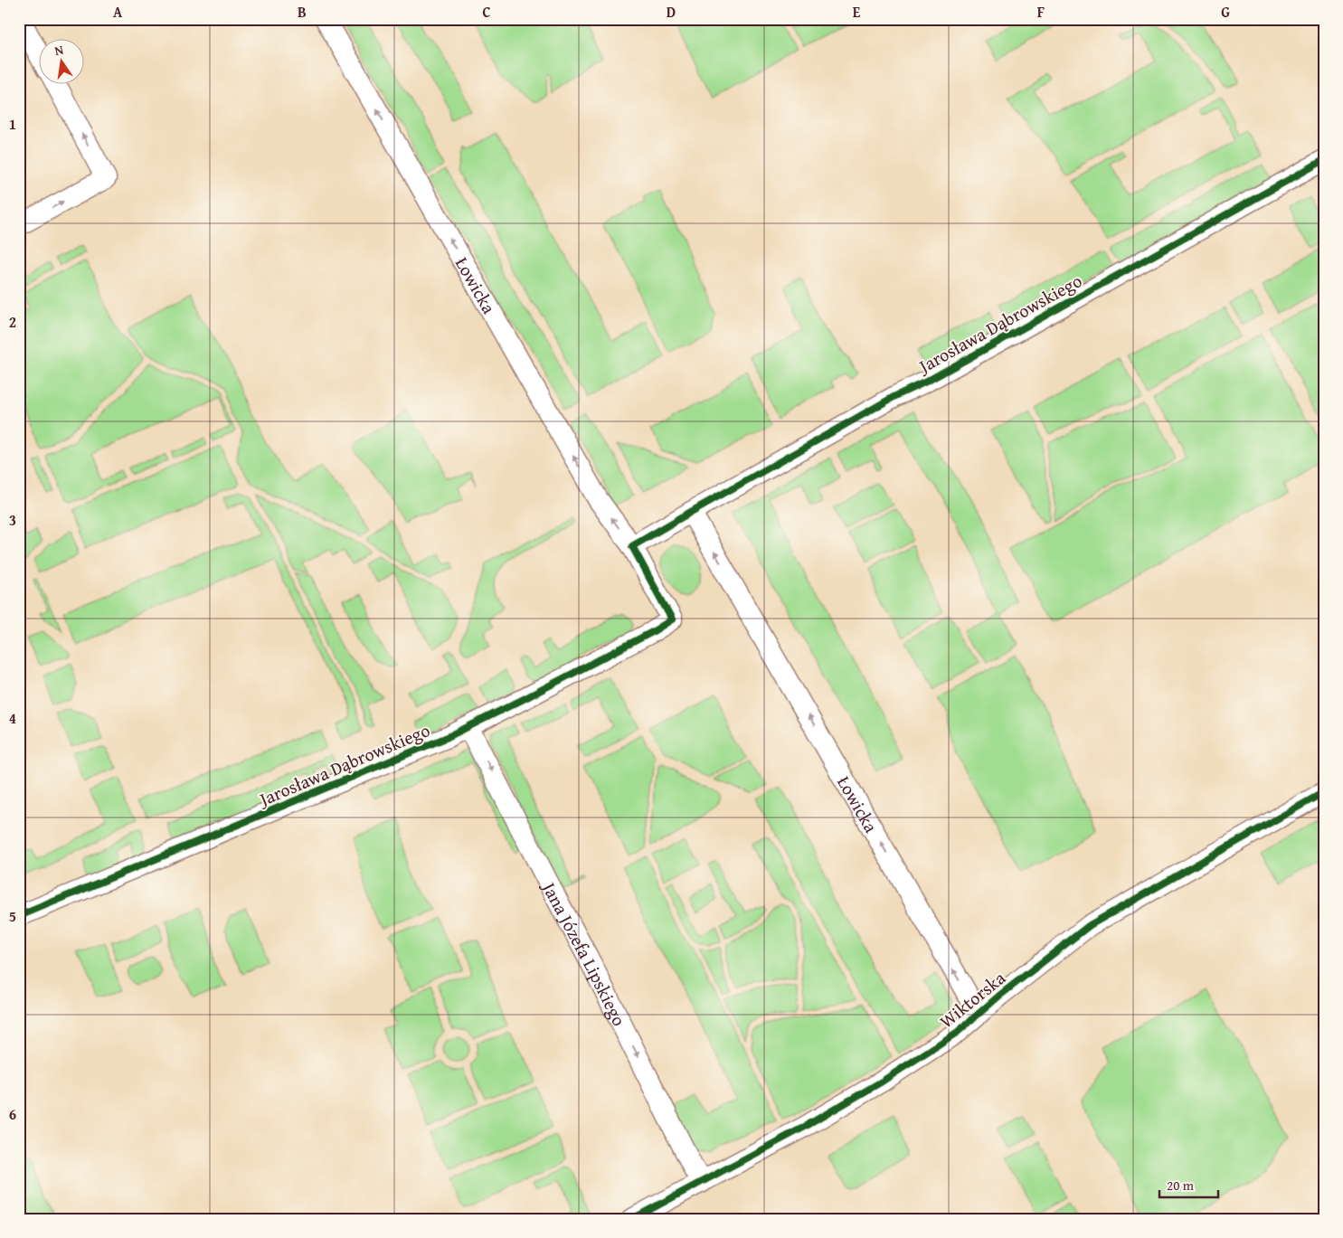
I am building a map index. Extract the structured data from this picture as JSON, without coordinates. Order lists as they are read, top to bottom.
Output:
{
  "streets": {
    "street": [
      "Łowicka",
      "Jarosława Dąbrowskiego",
      "Jana Józefa Lipskiego",
      "Wiktorska"
    ]
  },
  "crossings": [
    ["Łowicka", "Jarosława Dąbrowskiego"],
    ["Łowicka", "Wiktorska"],
    ["Jarosława Dąbrowskiego", "Jana Józefa Lipskiego"],
    ["Jana Józefa Lipskiego", "Wiktorska"]
  ],
  "one_way": ["Łowicka", "Jana Józefa Lipskiego"],
  "scale_bar": "20 m",
  "north": "top",
  "grid": {
    "columns": [
      "A",
      "B",
      "C",
      "D",
      "E",
      "F",
      "G"
    ],
    "rows": [
      "1",
      "2",
      "3",
      "4",
      "5",
      "6"
    ]
  }
}
